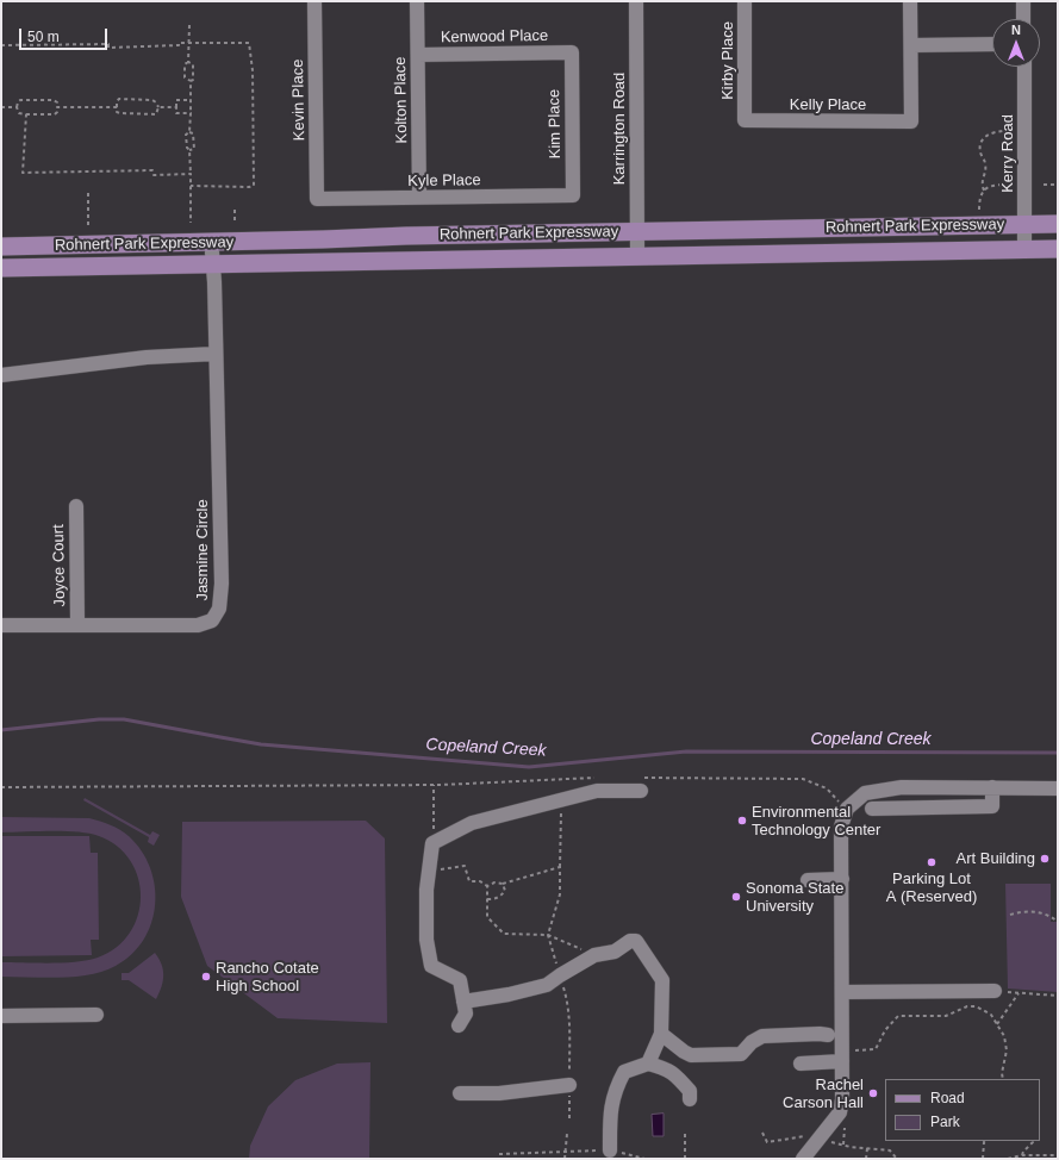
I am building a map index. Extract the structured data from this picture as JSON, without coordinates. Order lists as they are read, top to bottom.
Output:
{
  "streets": {
    "main road": ["Rohnert Park Expressway"],
    "street": [
      "Kenwood Place",
      "Kirby Place",
      "Kevin Place",
      "Kolton Place",
      "Kelly Place",
      "Kim Place",
      "Karrington Road",
      "Kerry Road",
      "Kyle Place",
      "Jasmine Circle",
      "Joyce Court"
    ]
  },
  "crossings": [
    ["Kenwood Place", "Kolton Place"],
    ["Kenwood Place", "Kim Place"],
    ["Kirby Place", "Kelly Place"],
    ["Kevin Place", "Kyle Place"],
    ["Kolton Place", "Kyle Place"],
    ["Kim Place", "Kyle Place"],
    ["Karrington Road", "Rohnert Park Expressway"],
    ["Kerry Road", "Rohnert Park Expressway"],
    ["Rohnert Park Expressway", "Jasmine Circle"],
    ["Jasmine Circle", "Joyce Court"]
  ],
  "water": ["Copeland Creek"],
  "places": [
    "Environmental Technology Center",
    "Art Building",
    "Parking Lot A (Reserved)",
    "Sonoma State University",
    "Rancho Cotate High School",
    "Rachel Carson Hall"
  ],
  "legend": ["Road", "Park"],
  "scale_bar": "50 m",
  "north": "top"
}
